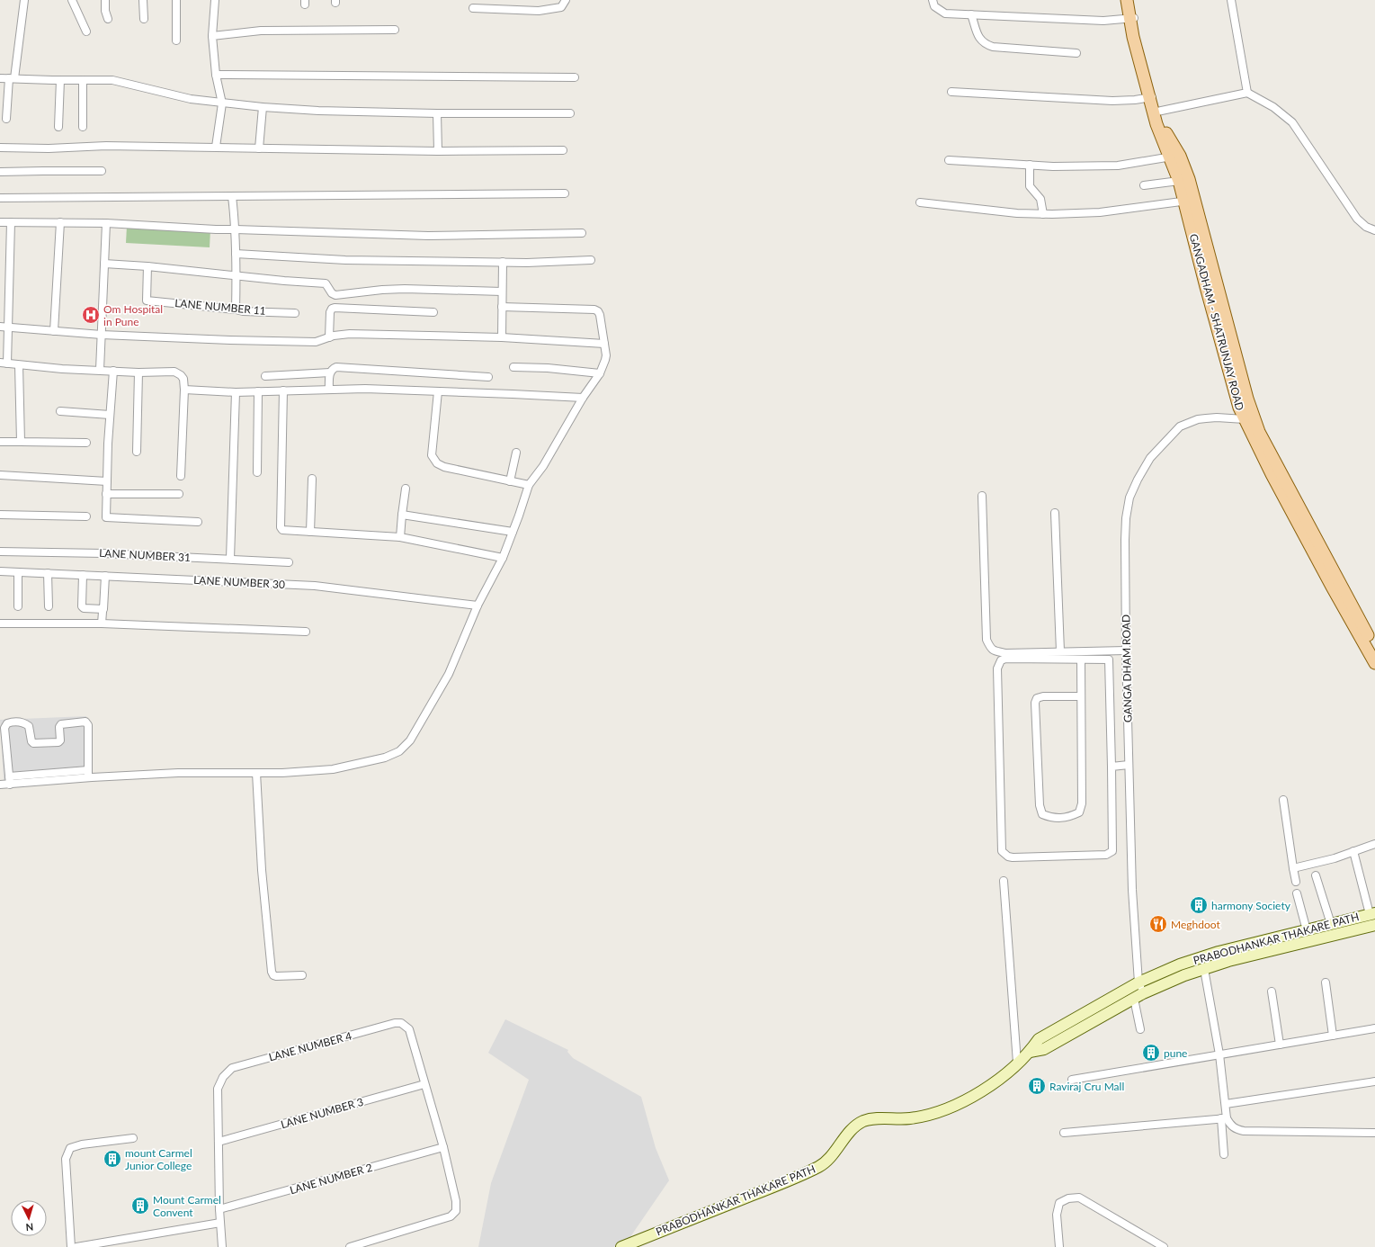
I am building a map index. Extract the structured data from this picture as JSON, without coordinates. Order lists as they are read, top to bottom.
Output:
{
  "streets": {
    "main road": ["GANGADHAM - SHATRUNJAY ROAD", "PRABODHANKAR THAKARE PATH"],
    "street": [
      "LANE NUMBER 11",
      "LANE NUMBER 31",
      "LANE NUMBER 30",
      "GANGA DHAM ROAD",
      "LANE NUMBER 4",
      "LANE NUMBER 3",
      "LANE NUMBER 2"
    ]
  },
  "crossings": [
    ["GANGADHAM - SHATRUNJAY ROAD", "GANGA DHAM ROAD"],
    ["GANGA DHAM ROAD", "PRABODHANKAR THAKARE PATH"],
    ["LANE NUMBER 4", "LANE NUMBER 3"]
  ],
  "places": {
    "hospital": ["Om Hospital in Pune"],
    "building": [
      "harmony Society",
      "pune",
      "Raviraj Cru Mall",
      "mount Carmel Junior College",
      "Mount Carmel Convent"
    ],
    "restaurant": ["Meghdoot"]
  },
  "north": "bottom"
}
